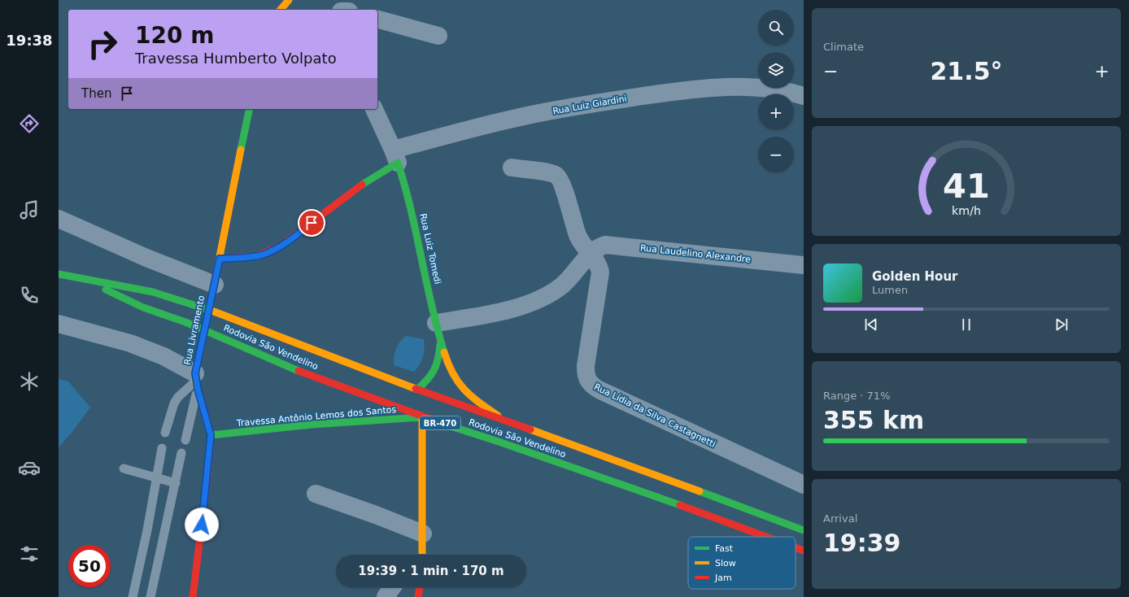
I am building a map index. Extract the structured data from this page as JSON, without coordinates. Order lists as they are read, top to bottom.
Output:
{
  "streets": {
    "main road": [
      "Rua Luiz Tomedi",
      "Rua Livramento",
      "Rodovia São Vendelino",
      "Travessa Antônio Lemos dos Santos",
      "BR-470"
    ],
    "street": ["Rua Luiz Giardini", "Rua Laudelino Alexandre", "Rua Lídia da Silva Castagnetti"]
  },
  "crossings": [
    ["Rua Luiz Giardini", "Rua Luiz Tomedi"],
    ["Rua Luiz Tomedi", "Rua Laudelino Alexandre"],
    ["Rua Laudelino Alexandre", "Rua Lídia da Silva Castagnetti"],
    ["Rua Livramento", "Travessa Antônio Lemos dos Santos"],
    ["Rodovia São Vendelino", "Travessa Antônio Lemos dos Santos"],
    ["Rodovia São Vendelino", "BR-470"]
  ],
  "legend": ["Fast", "Slow", "Jam"],
  "page": {
    "tabs": "19:38",
    "tile": [
      "Climate",
      ["Range · 71%", "355 km"],
      ["Arrival", "19:39"]
    ],
    "map_buttons": ["+", "−"],
    "turn": ["120 m", "Travessa Humberto Volpato"],
    "heat": ["−", "21.5°", "+"],
    "then": "Then",
    "song": ["Golden Hour", "Lumen"],
    "limit": "50",
    "trip": "19:39 · 1 min · 170 m",
    "gauge": ["41", "km/h"]
  }
}
